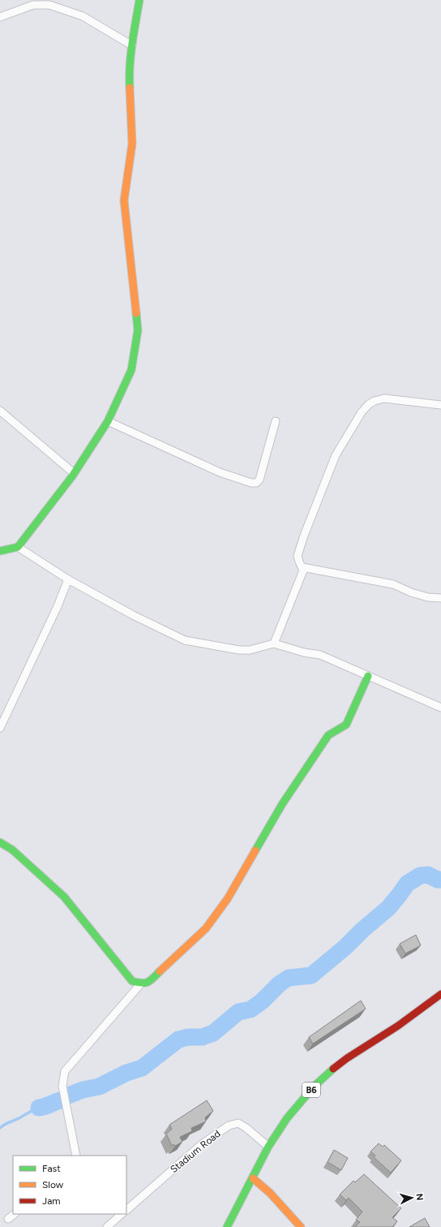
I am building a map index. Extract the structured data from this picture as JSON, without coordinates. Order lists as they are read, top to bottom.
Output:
{
  "streets": {
    "main road": ["B6"],
    "street": ["Stadium Road"]
  },
  "crossings": [
    ["B6", "Stadium Road"]
  ],
  "legend": ["Fast", "Slow", "Jam"],
  "north": "right"
}
